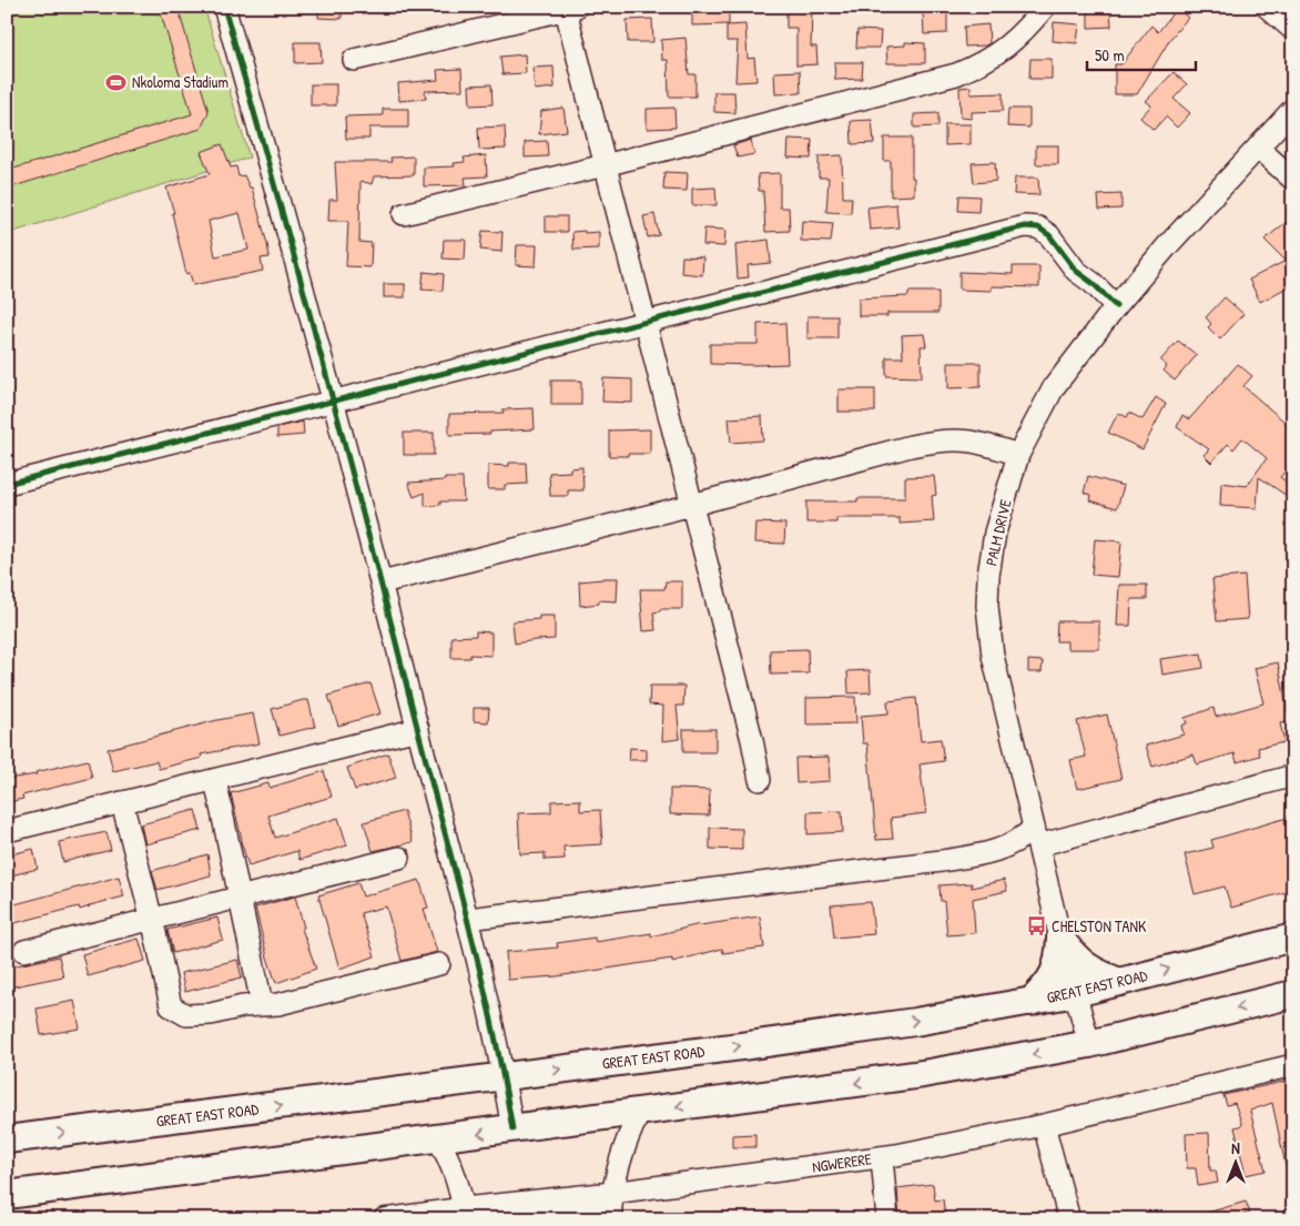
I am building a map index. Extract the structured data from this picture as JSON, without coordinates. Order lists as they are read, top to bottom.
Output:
{
  "streets": {
    "main road": ["GREAT EAST ROAD"],
    "street": ["PALM DRIVE", "NGWERERE"]
  },
  "crossings": [
    ["PALM DRIVE", "GREAT EAST ROAD"]
  ],
  "places": {
    "sports": ["Nkoloma Stadium"],
    "bus stop": ["CHELSTON TANK"]
  },
  "scale_bar": "50 m",
  "north": "top"
}
